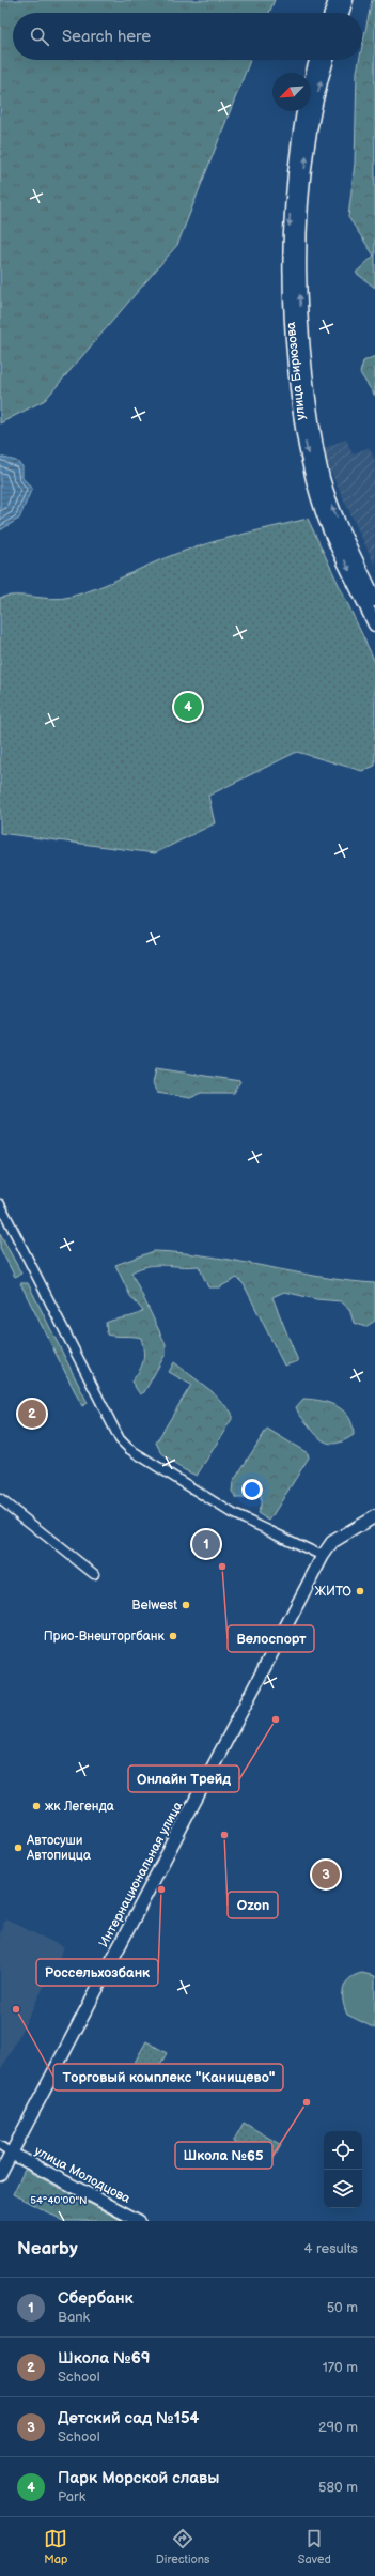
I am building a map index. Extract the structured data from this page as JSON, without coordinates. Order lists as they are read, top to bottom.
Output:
{
  "streets": {
    "main road": ["улица Бирюзова", "Интернациональная улица", "улица Молодцова"]
  },
  "crossings": [
    ["Интернациональная улица", "улица Молодцова"]
  ],
  "places": [
    "Велоспорт",
    "ЖИТО",
    "Belwest",
    "Прио-Внешторгбанк",
    "Онлайн Трейд",
    "жк Легенда",
    "Ozon",
    "Автосуши Автопицца",
    "Россельхозбанк",
    "Торговый комплекс \"Канищево\"",
    "Школа №65"
  ],
  "north": "bottom left",
  "page": {
    "search": "Search here",
    "pins": [
      "4",
      "2",
      "1",
      "3"
    ],
    "heading": ["Nearby", "4 results"],
    "list": [
      {
        "mark": "1",
        "name": "Сбербанк",
        "note": "Bank",
        "value": "50 m"
      },
      {
        "mark": "2",
        "name": "Школа №69",
        "note": "School",
        "value": "170 m"
      },
      {
        "mark": "3",
        "name": "Детский сад №154",
        "note": "School",
        "value": "290 m"
      },
      {
        "mark": "4",
        "name": "Парк Морской славы",
        "note": "Park",
        "value": "580 m"
      }
    ],
    "nav": ["Map", "Directions", "Saved"]
  },
  "coordinates": ["54°40'00\"N"]
}
